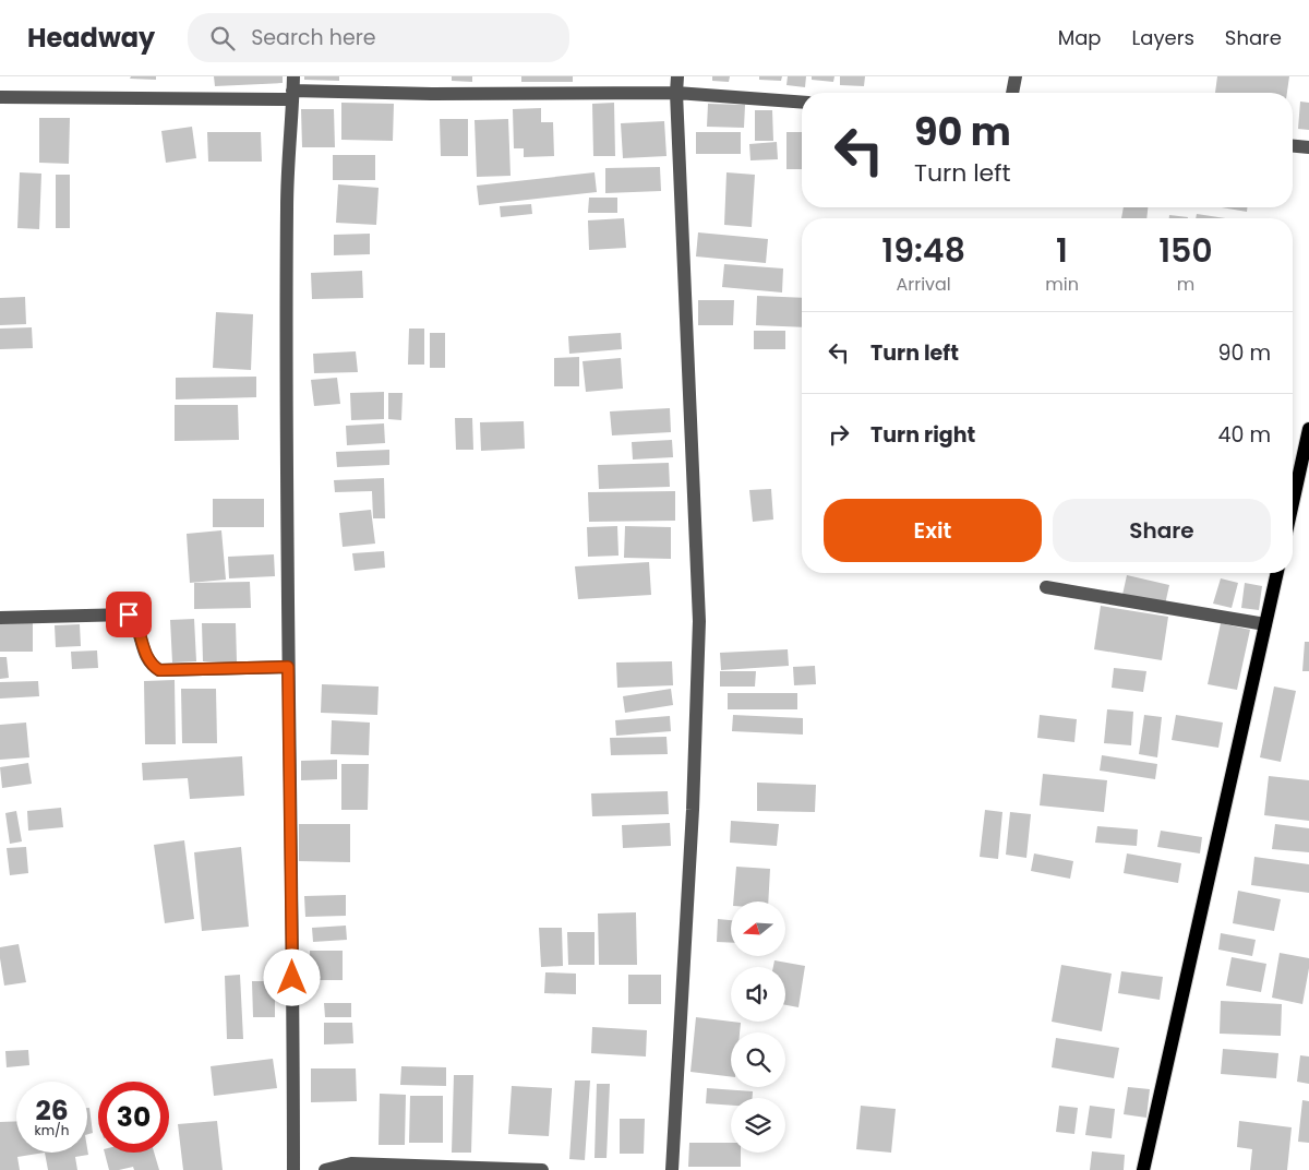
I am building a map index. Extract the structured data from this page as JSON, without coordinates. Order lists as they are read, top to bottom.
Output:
{
  "north": "left",
  "page": {
    "header": "Headway",
    "search": "Search here",
    "nav": ["Map", "Layers", "Share"],
    "turn": ["90 m", "Turn left"],
    "eta": [
      "19:48",
      "Arrival",
      "1",
      "min",
      "150",
      "m"
    ],
    "list": [
      {
        "name": "Turn left",
        "value": "90 m"
      },
      {
        "name": "Turn right",
        "value": "40 m"
      }
    ],
    "buttons": ["Exit", "Share"],
    "speed": "26 km/h",
    "limit": "30"
  }
}
